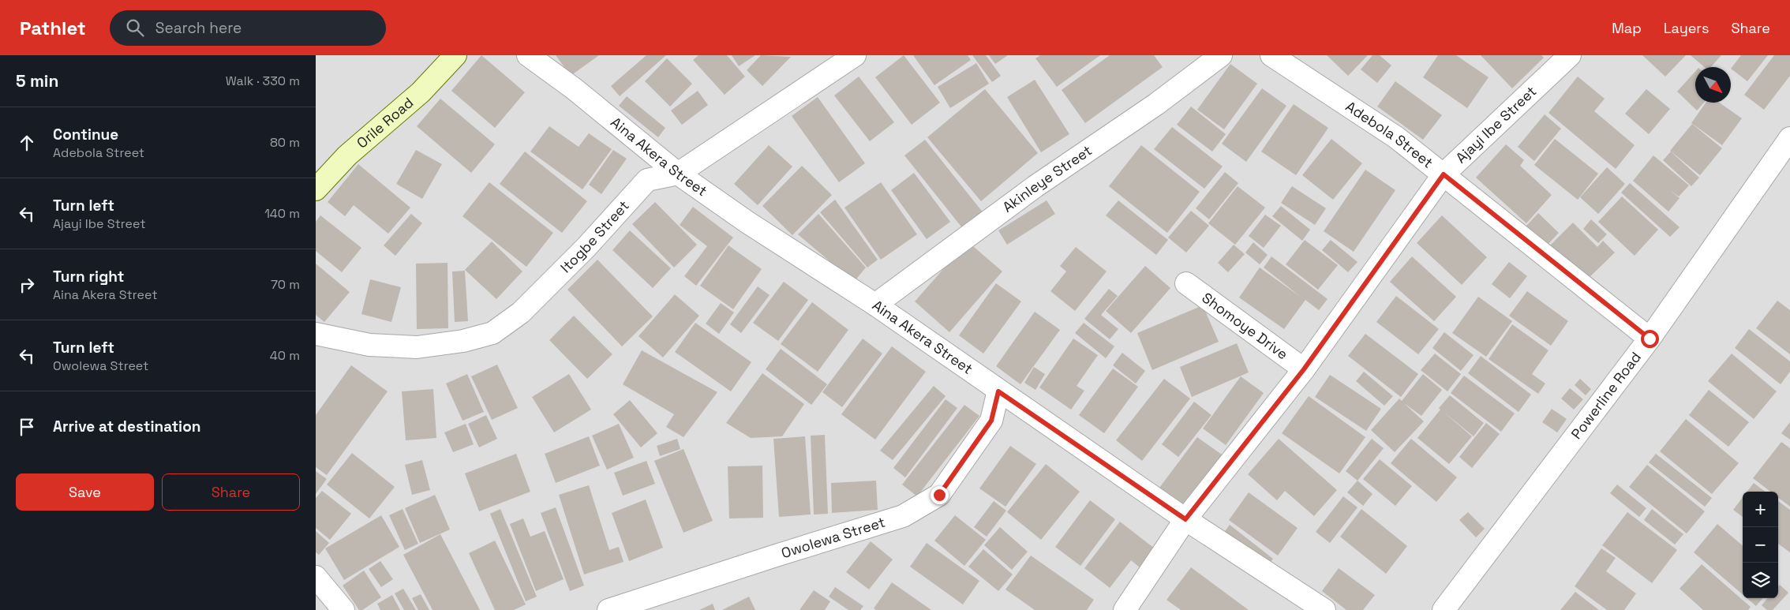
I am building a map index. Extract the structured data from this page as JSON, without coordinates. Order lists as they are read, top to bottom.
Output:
{
  "streets": {
    "street": [
      "Orile Road",
      "Ajayi Ibe Street",
      "Adebola Street",
      "Aina Akera Street",
      "Akinleye Street",
      "Itogbe Street",
      "Shomoye Drive",
      "Powerline Road",
      "Owolewa Street"
    ]
  },
  "crossings": [
    ["Ajayi Ibe Street", "Adebola Street"],
    ["Ajayi Ibe Street", "Aina Akera Street"],
    ["Ajayi Ibe Street", "Shomoye Drive"],
    ["Adebola Street", "Powerline Road"],
    ["Aina Akera Street", "Akinleye Street"],
    ["Aina Akera Street", "Itogbe Street"],
    ["Aina Akera Street", "Owolewa Street"]
  ],
  "north": "bottom right",
  "page": {
    "header": "Pathlet",
    "search": "Search here",
    "nav": ["Map", "Layers", "Share"],
    "heading": ["5 min", "Walk · 330 m"],
    "list": [
      ["Continue", "Adebola Street", "80 m"],
      ["Turn left", "Ajayi Ibe Street", "140 m"],
      ["Turn right", "Aina Akera Street", "70 m"],
      ["Turn left", "Owolewa Street", "40 m"],
      "Arrive at destination"
    ],
    "buttons": ["Save", "Share"],
    "map_buttons": ["+", "−"]
  }
}
